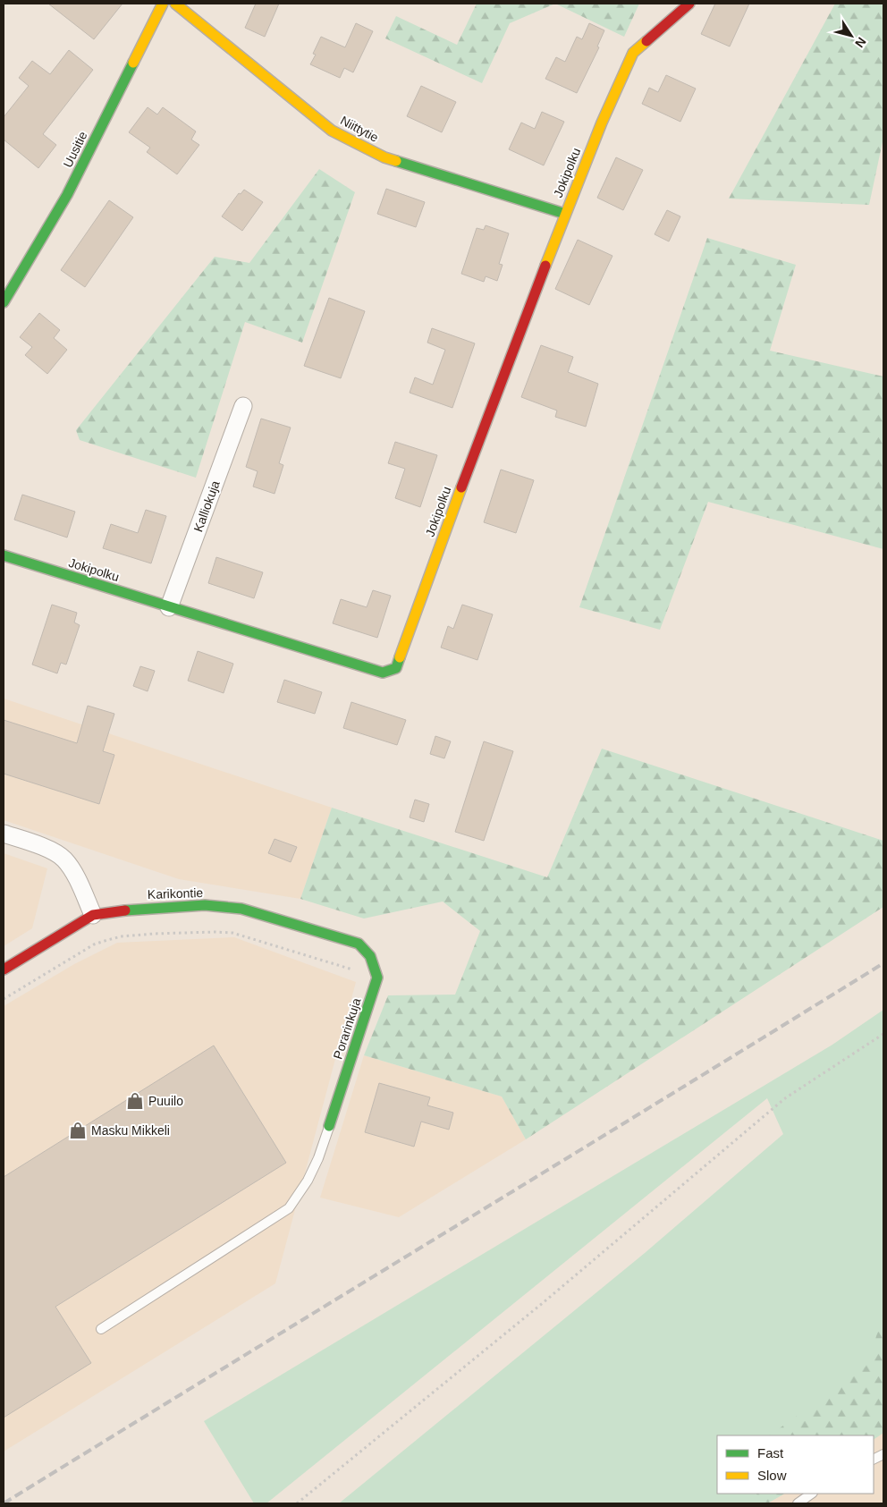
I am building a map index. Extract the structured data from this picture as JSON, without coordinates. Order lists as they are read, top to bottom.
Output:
{
  "streets": {
    "street": [
      "Niittytie",
      "Uusitie",
      "Jokipolku",
      "Kalliokuja",
      "Karikontie",
      "Porarinkuja"
    ]
  },
  "crossings": [
    ["Niittytie", "Jokipolku"],
    ["Jokipolku", "Kalliokuja"],
    ["Karikontie", "Porarinkuja"]
  ],
  "places": {
    "shop": ["Puuilo", "Masku Mikkeli"]
  },
  "legend": ["Fast", "Slow"],
  "north": "bottom right"
}
